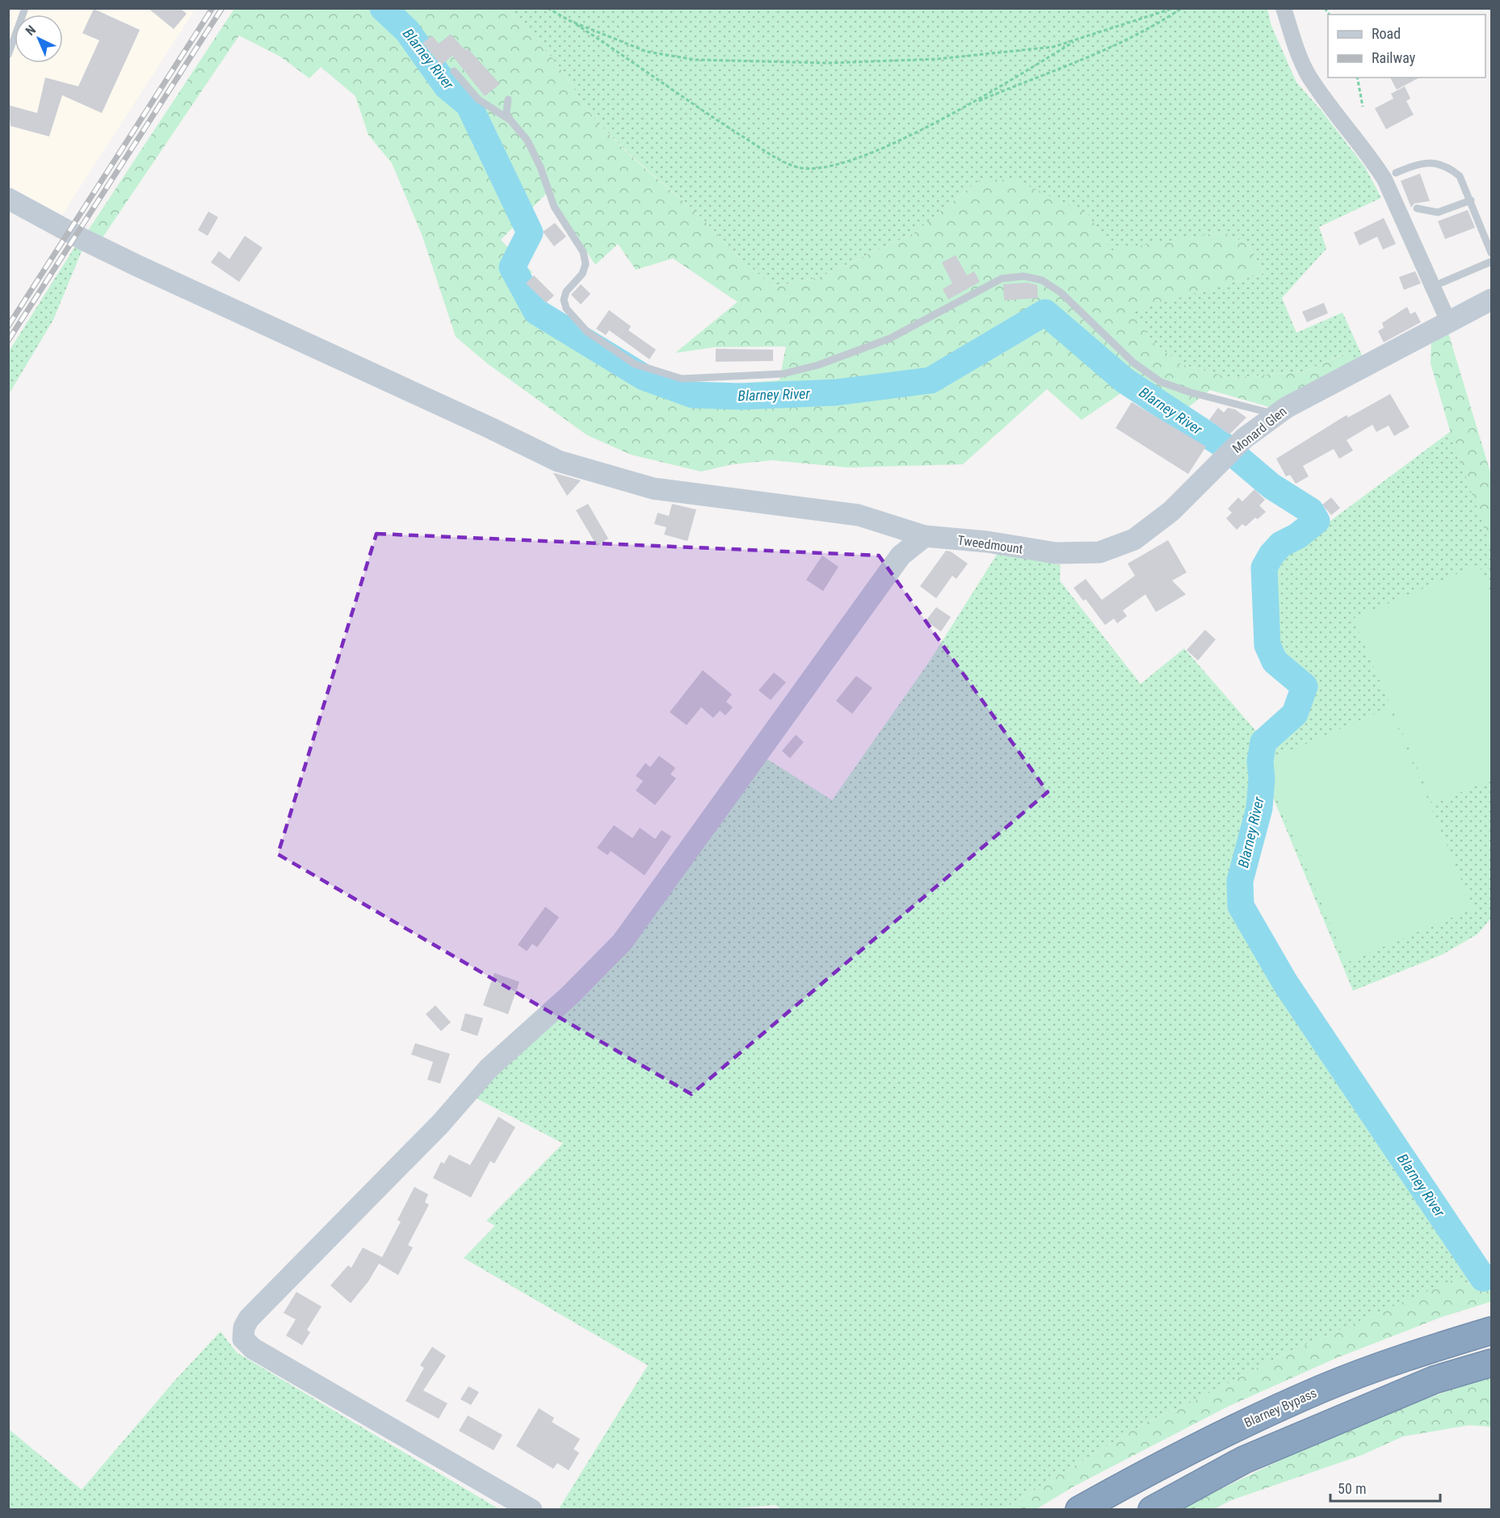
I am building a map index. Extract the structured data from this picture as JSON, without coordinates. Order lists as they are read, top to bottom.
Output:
{
  "streets": {
    "highway": ["Blarney Bypass"],
    "street": ["Monard Glen", "Tweedmount"]
  },
  "crossings": [
    ["Monard Glen", "Tweedmount"]
  ],
  "water": ["Blarney River"],
  "legend": ["Road", "Railway"],
  "scale_bar": "50 m",
  "north": "top left"
}
